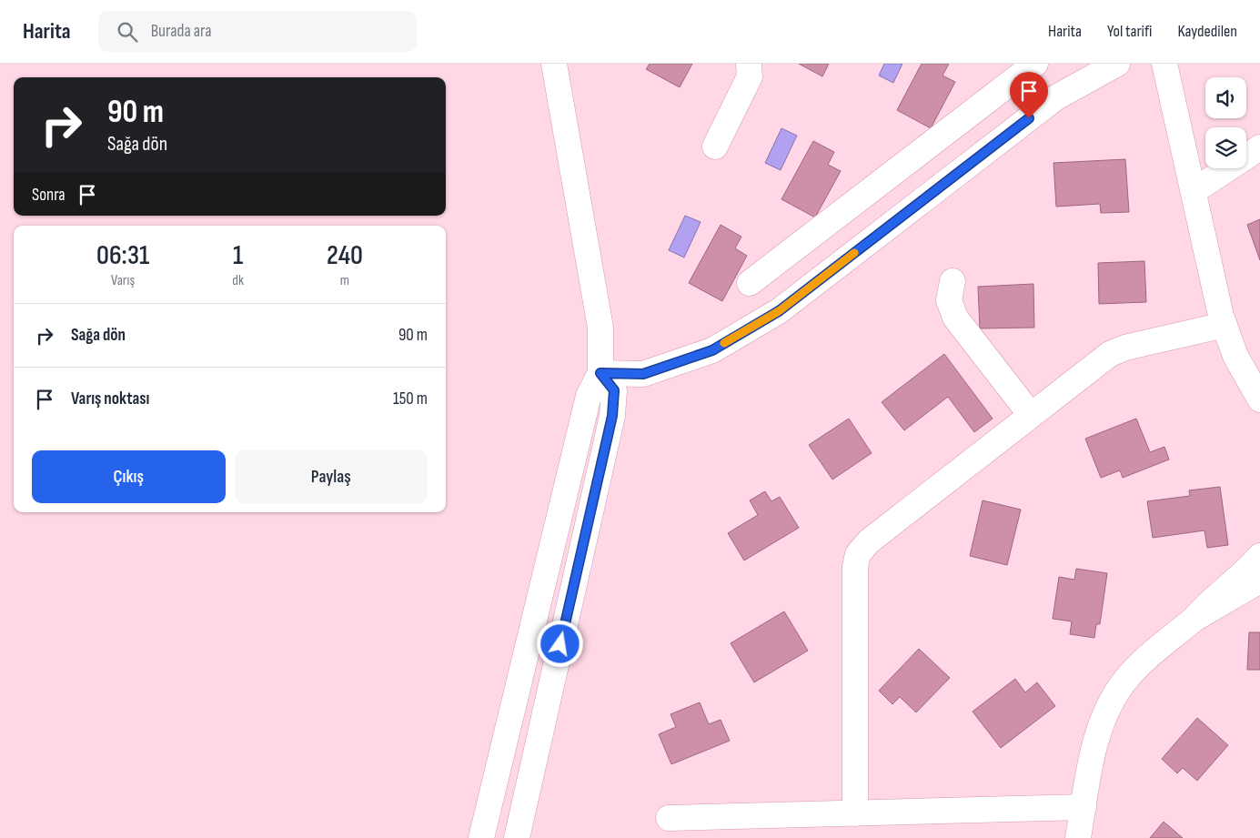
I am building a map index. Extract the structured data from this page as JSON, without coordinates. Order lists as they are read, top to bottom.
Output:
{
  "page": {
    "header": "Harita",
    "search": "Burada ara",
    "nav": ["Harita", "Yol tarifi", "Kaydedilen"],
    "turn": ["90 m", "Sağa dön"],
    "then": "Sonra",
    "eta": [
      "06:31",
      "Varış",
      "1",
      "dk",
      "240",
      "m"
    ],
    "list": [
      {
        "name": "Sağa dön",
        "value": "90 m"
      },
      {
        "name": "Varış noktası",
        "value": "150 m"
      }
    ],
    "buttons": ["Çıkış", "Paylaş"]
  }
}
